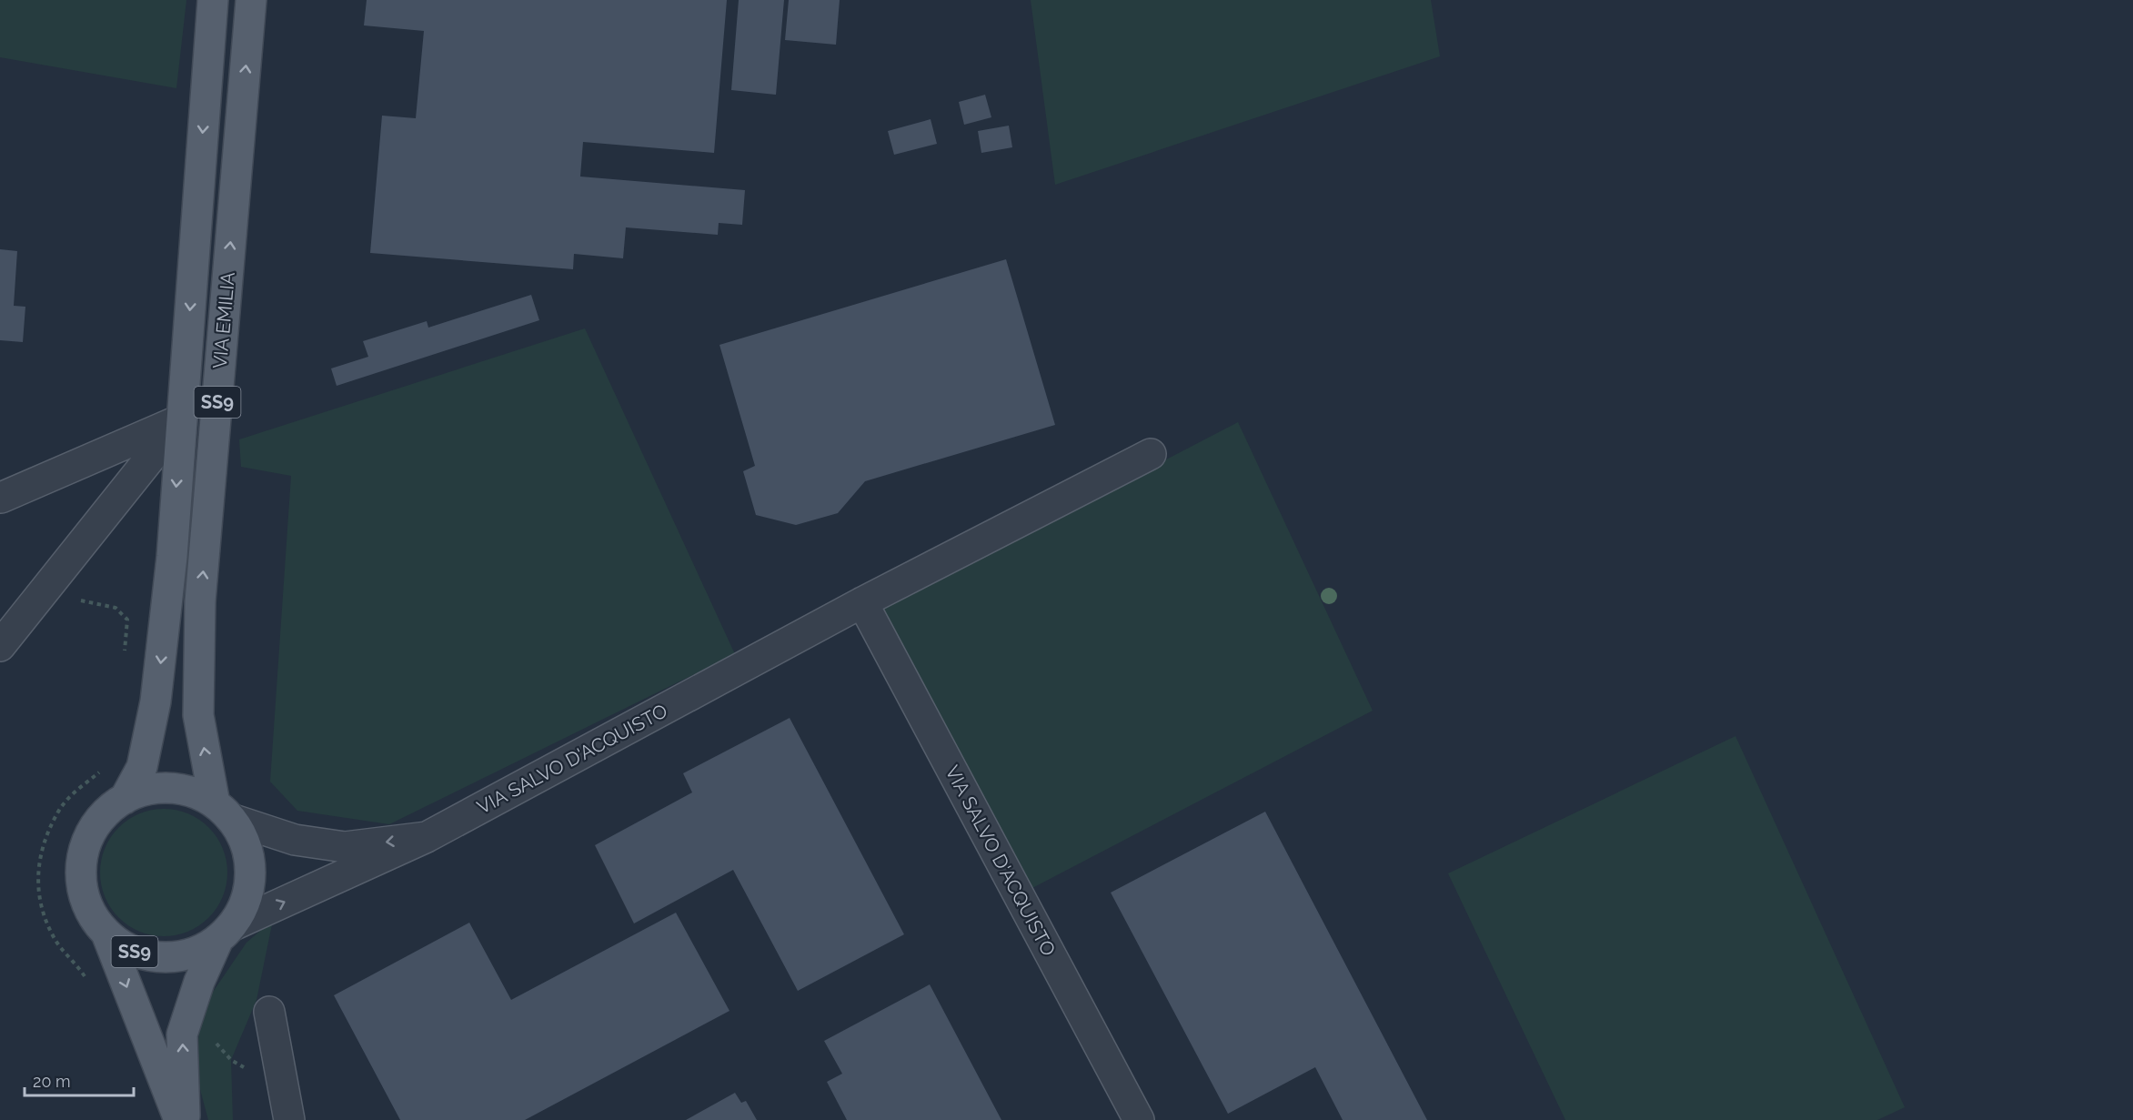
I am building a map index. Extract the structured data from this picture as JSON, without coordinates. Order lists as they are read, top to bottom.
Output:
{
  "streets": {
    "main road": ["VIA EMILIA", "SS9"],
    "street": ["VIA SALVO D'ACQUISTO"]
  },
  "crossings": [
    ["VIA EMILIA", "VIA SALVO D'ACQUISTO"]
  ],
  "scale_bar": "20 m"
}
